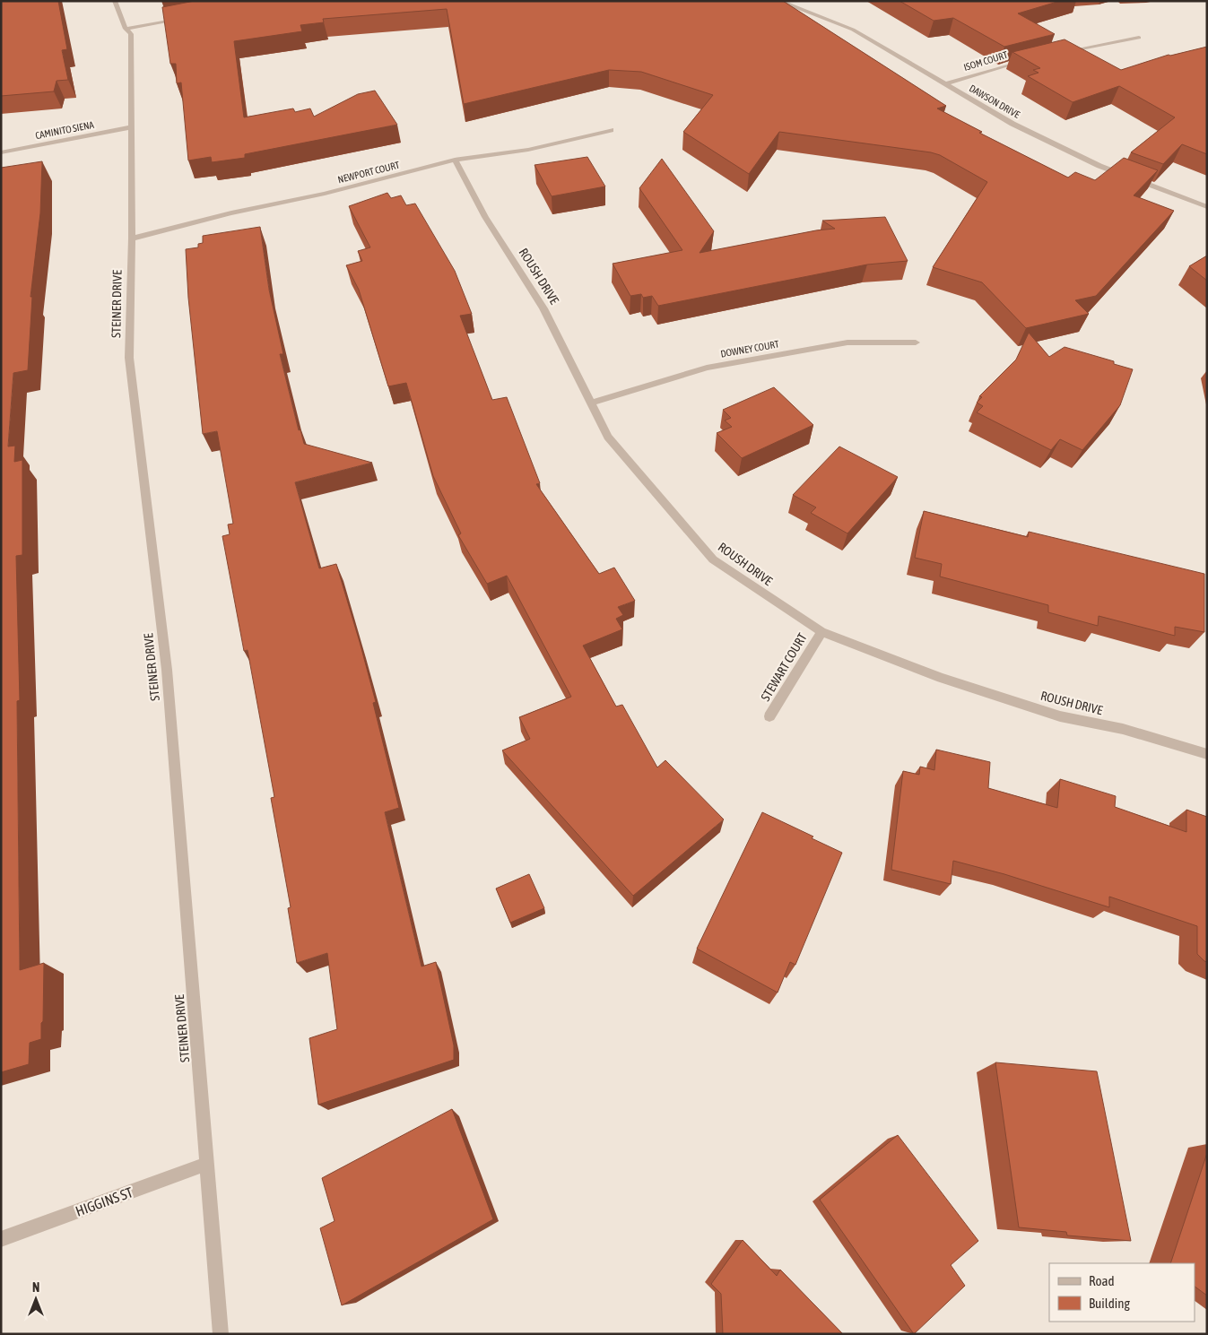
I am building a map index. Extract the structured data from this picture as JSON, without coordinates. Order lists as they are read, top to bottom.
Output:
{
  "streets": {
    "street": [
      "ISOM COURT",
      "DAWSON DRIVE",
      "CAMINITO SIENA",
      "NEWPORT COURT",
      "ROUSH DRIVE",
      "STEINER DRIVE",
      "DOWNEY COURT",
      "STEWART COURT",
      "HIGGINS ST"
    ]
  },
  "crossings": [
    ["ISOM COURT", "DAWSON DRIVE"],
    ["CAMINITO SIENA", "STEINER DRIVE"],
    ["NEWPORT COURT", "ROUSH DRIVE"],
    ["NEWPORT COURT", "STEINER DRIVE"],
    ["ROUSH DRIVE", "DOWNEY COURT"],
    ["ROUSH DRIVE", "STEWART COURT"],
    ["STEINER DRIVE", "HIGGINS ST"]
  ],
  "legend": ["Road", "Building"],
  "north": "top"
}
